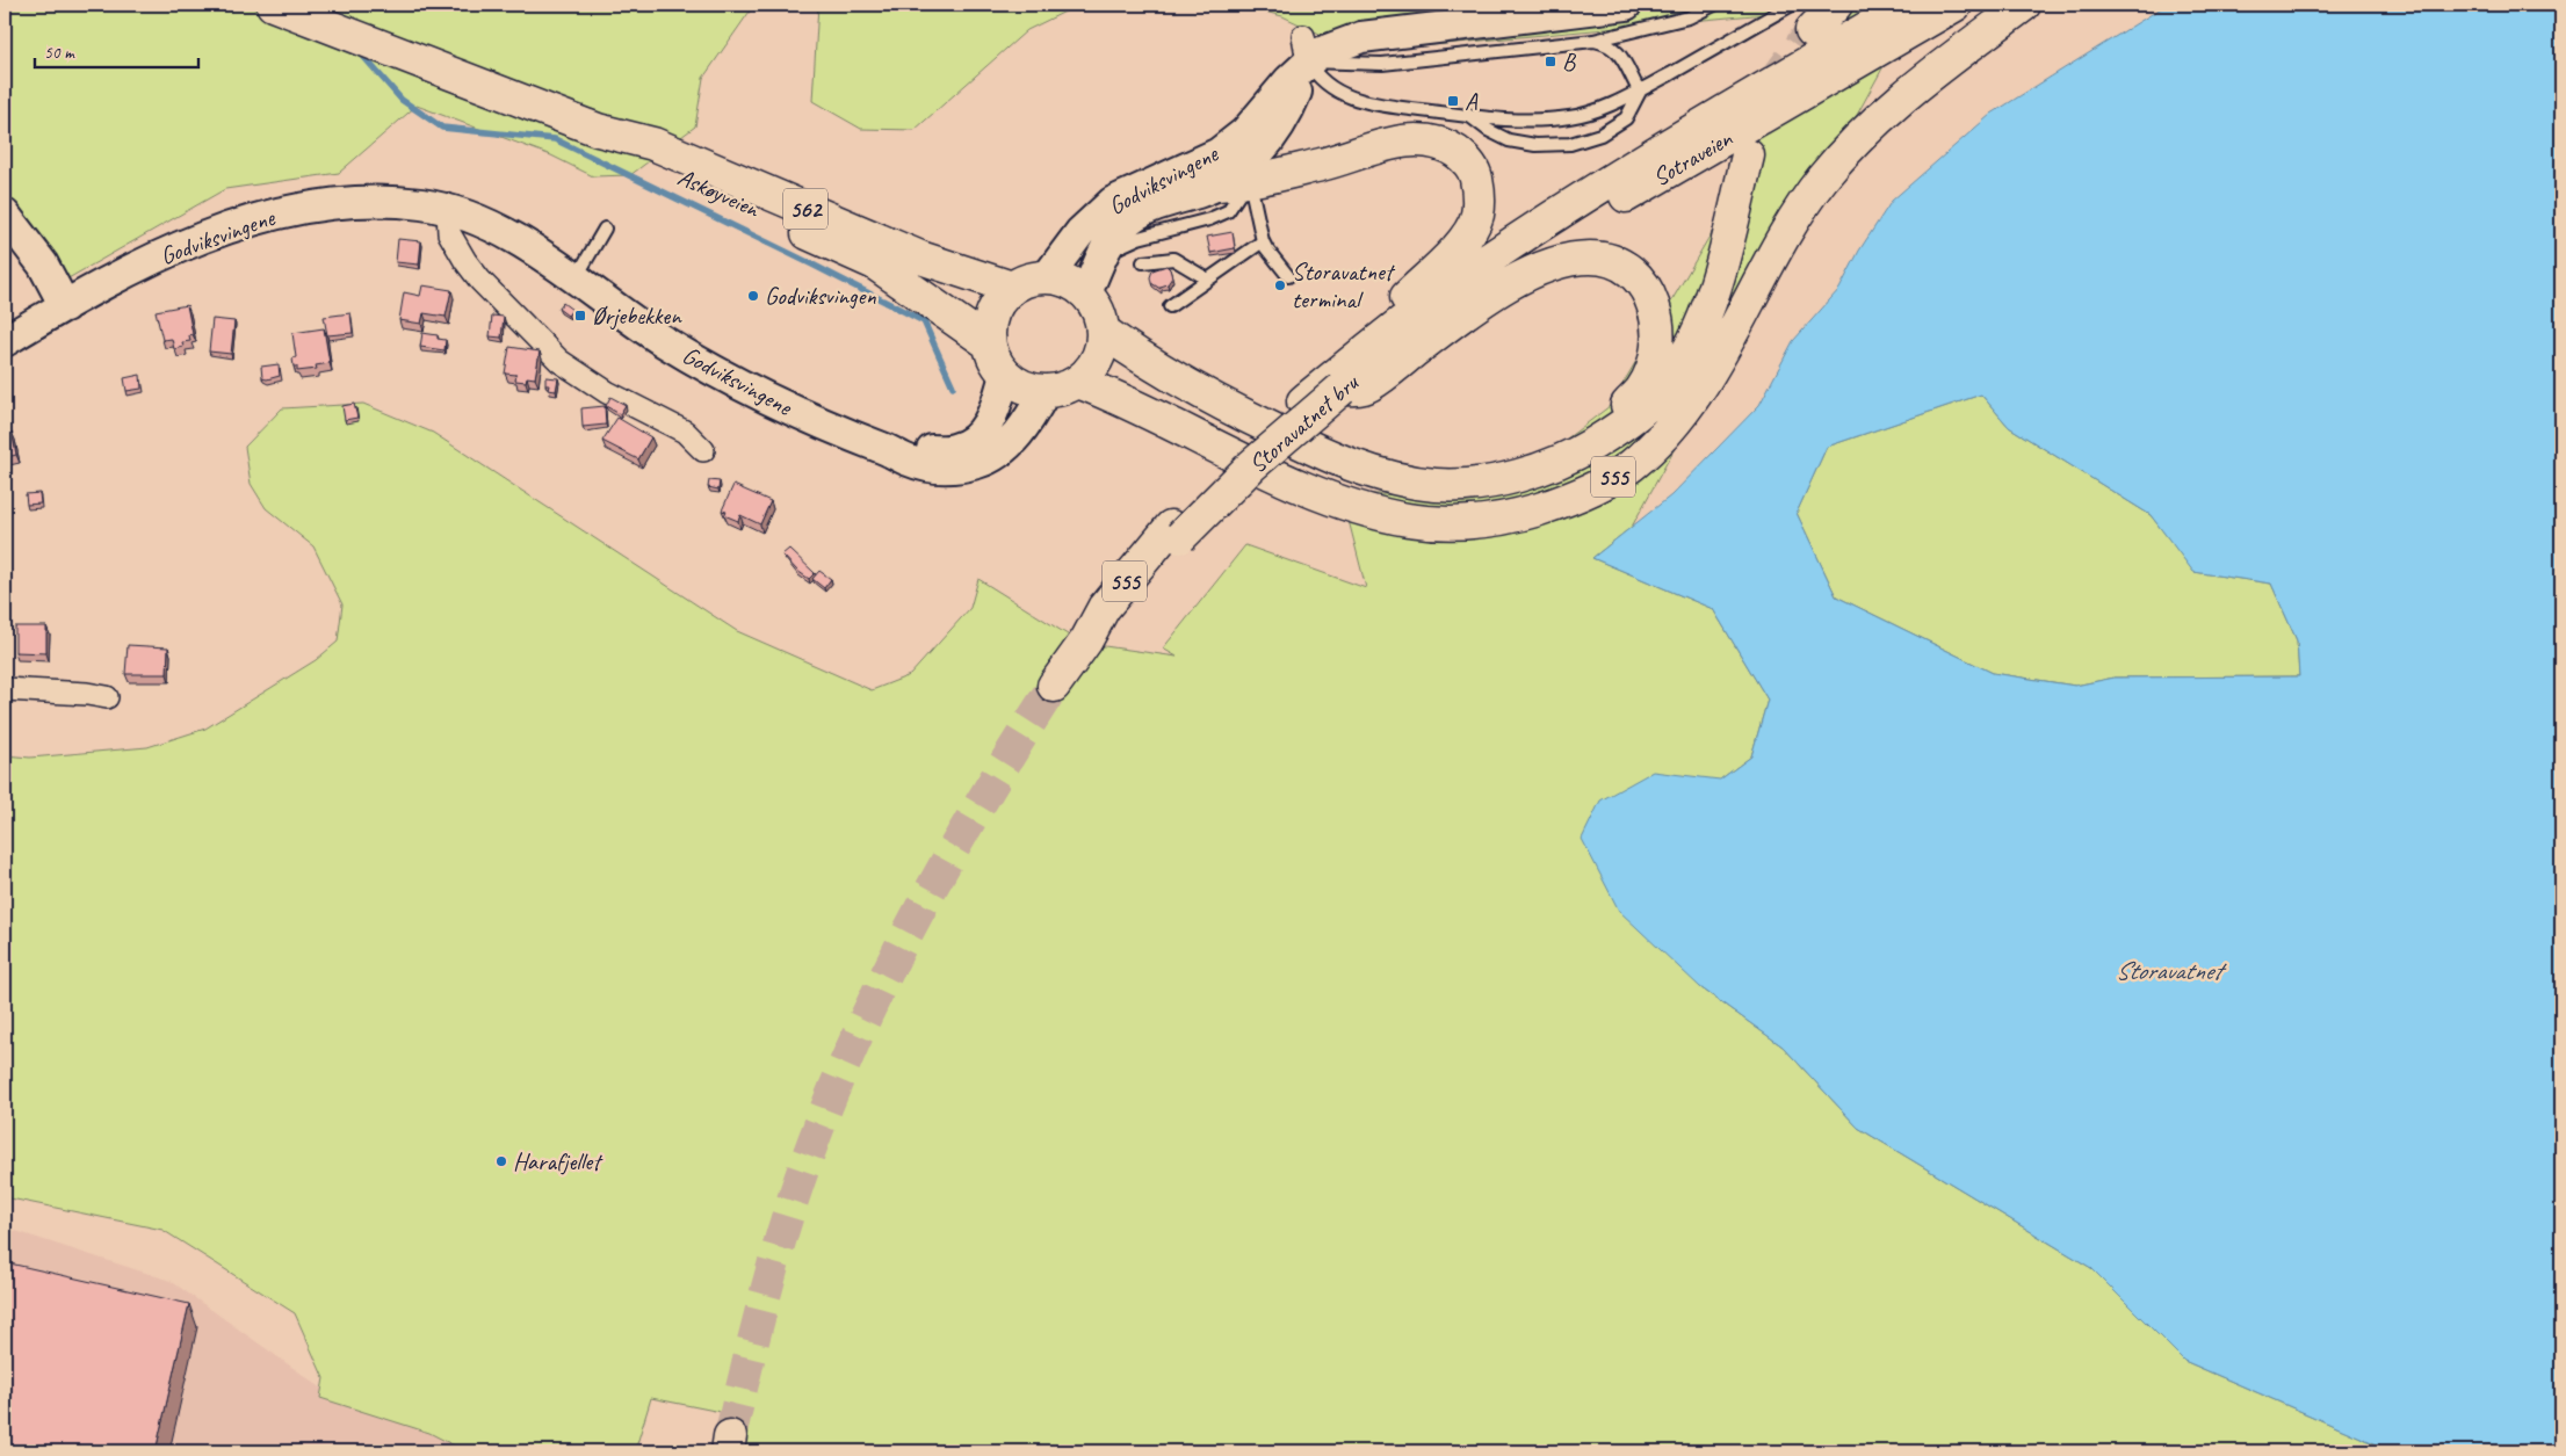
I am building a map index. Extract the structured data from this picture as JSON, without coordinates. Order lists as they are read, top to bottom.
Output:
{
  "streets": {
    "main road": [
      "Sotraveien",
      "Godviksvingene",
      "Askøyveien",
      "562",
      "Storavatnet bru",
      "555"
    ]
  },
  "crossings": [
    ["Sotraveien", "Storavatnet bru"],
    ["Sotraveien", "555"],
    ["Godviksvingene", "Askøyveien"],
    ["Godviksvingene", "562"],
    ["Godviksvingene", "555"],
    ["Askøyveien", "562"],
    ["Askøyveien", "555"],
    ["562", "555"],
    ["Storavatnet bru", "555"]
  ],
  "water": ["Storavatnet"],
  "places": {
    "transit": ["B", "A", "Ørjebekken"],
    "other": ["Storavatnet terminal", "Godviksvingen", "Harafjellet"]
  },
  "scale_bar": "50 m"
}
